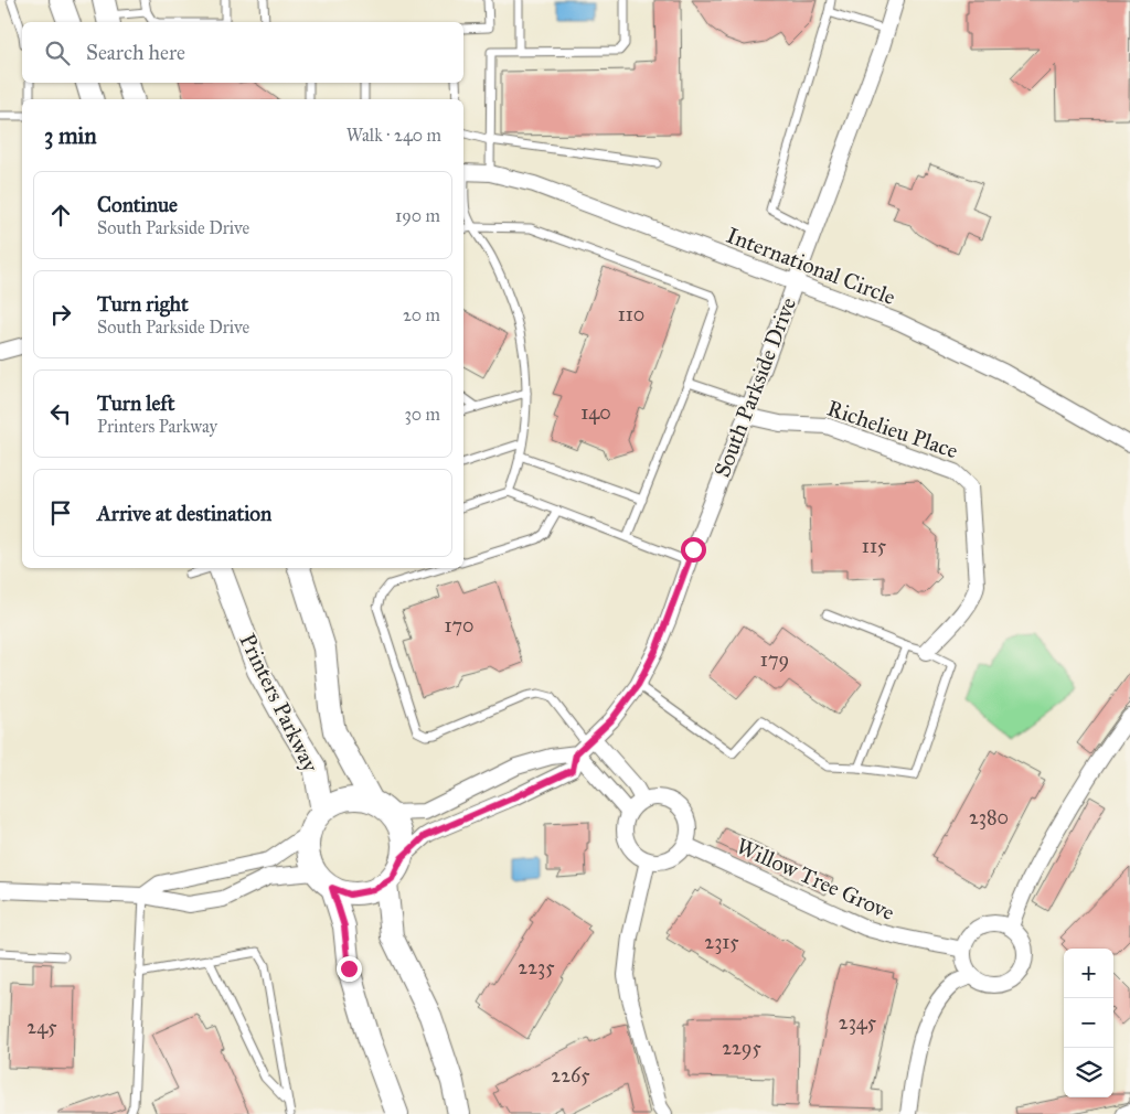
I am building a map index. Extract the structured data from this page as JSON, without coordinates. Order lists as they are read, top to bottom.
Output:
{
  "streets": {
    "main road": ["South Parkside Drive", "Printers Parkway"],
    "street": ["International Circle", "Richelieu Place", "Willow Tree Grove"]
  },
  "crossings": [
    ["International Circle", "South Parkside Drive"],
    ["South Parkside Drive", "Richelieu Place"],
    ["South Parkside Drive", "Printers Parkway"]
  ],
  "house_numbers": [
    "110",
    "140",
    "115",
    "170",
    "179",
    "2380",
    "2315",
    "2235",
    "2345",
    "245",
    "2295",
    "2265"
  ],
  "page": {
    "search": "Search here",
    "heading": ["3 min", "Walk · 240 m"],
    "list": [
      ["Continue", "South Parkside Drive", "190 m"],
      ["Turn right", "South Parkside Drive", "20 m"],
      ["Turn left", "Printers Parkway", "30 m"],
      "Arrive at destination"
    ],
    "map_buttons": ["+", "−"]
  }
}
